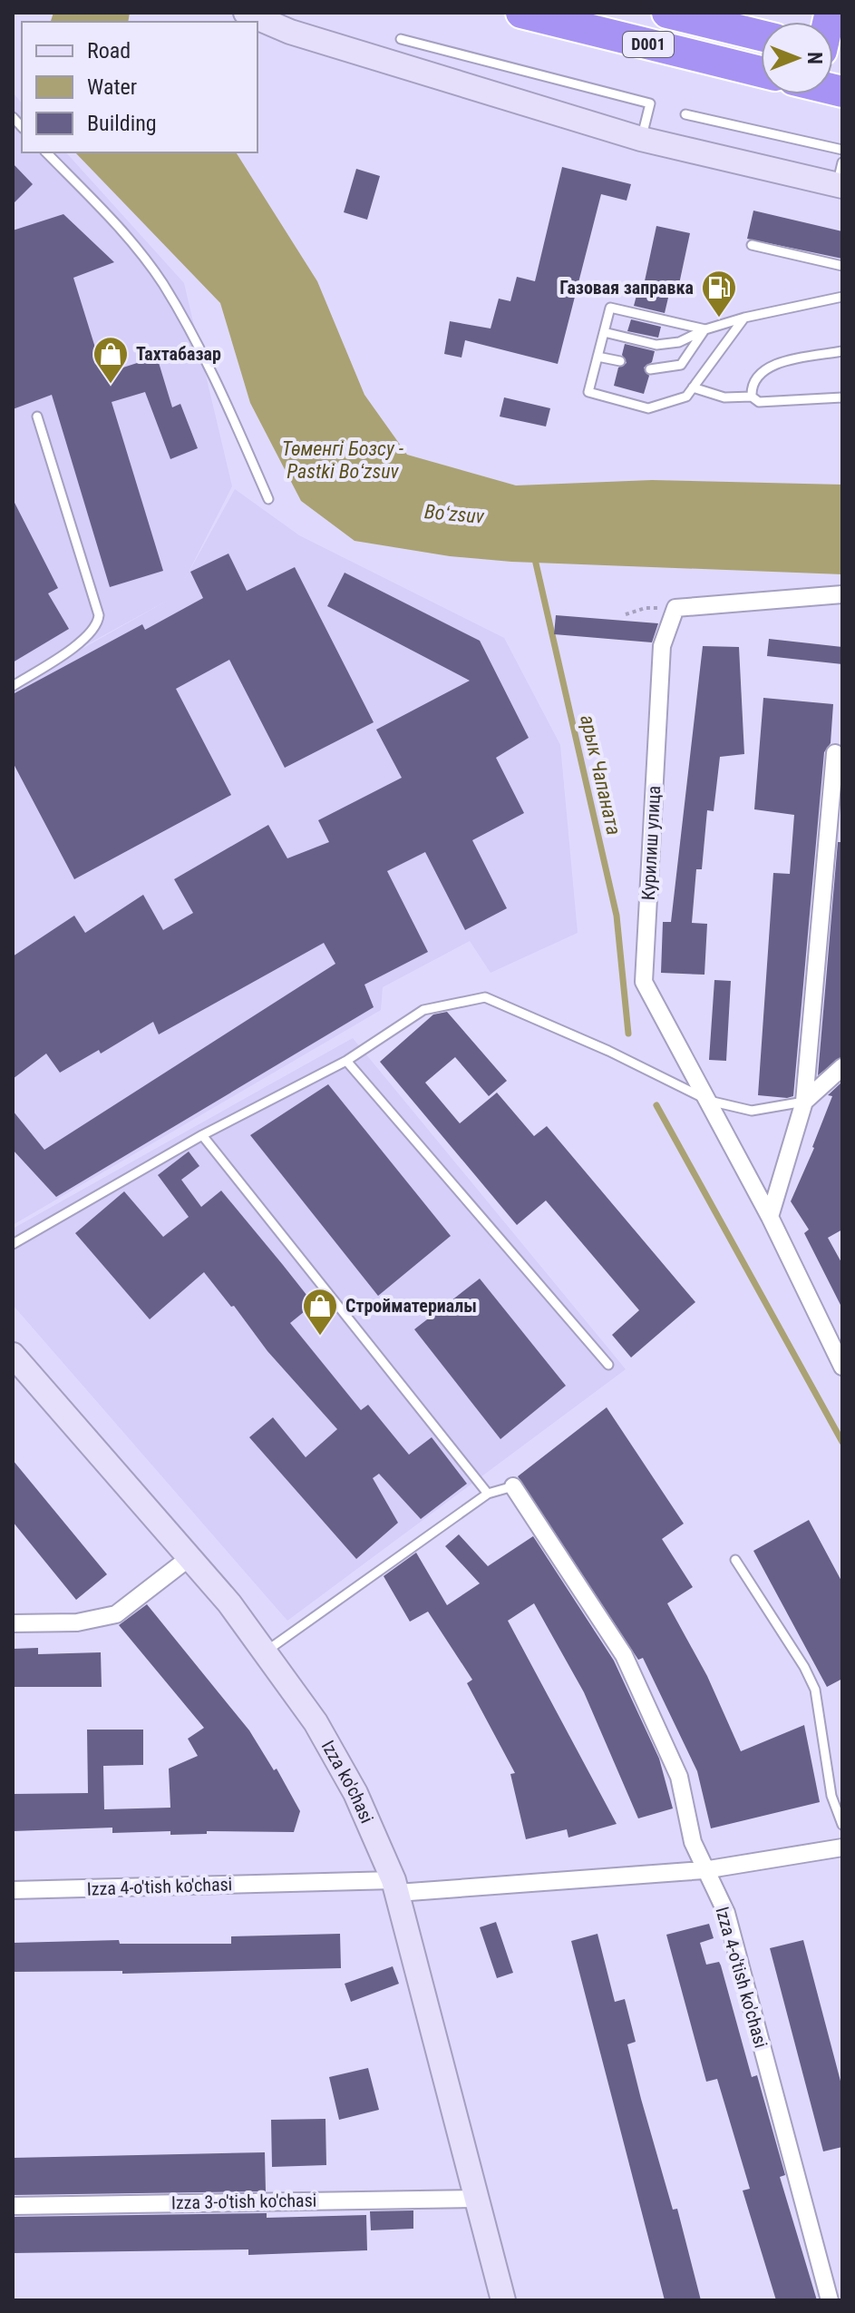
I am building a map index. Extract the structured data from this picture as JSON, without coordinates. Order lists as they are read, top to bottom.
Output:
{
  "streets": {
    "highway": ["D001"],
    "main road": ["Izza ko'chasi"],
    "street": ["Курилиш улица", "Izza 4-o'tish ko'chasi", "Izza 3-o'tish ko'chasi"]
  },
  "crossings": [
    ["Izza ko'chasi", "Izza 4-o'tish ko'chasi"],
    ["Izza ko'chasi", "Izza 3-o'tish ko'chasi"]
  ],
  "water": ["Төменгі Бозсу - Pastki Boʻzsuv", "Boʻzsuv", "арык Чапаната"],
  "places": {
    "fuel station": ["Газовая заправка"],
    "shop": ["Тахтабазар", "Стройматериалы"]
  },
  "legend": ["Road", "Water", "Building"],
  "north": "right"
}
